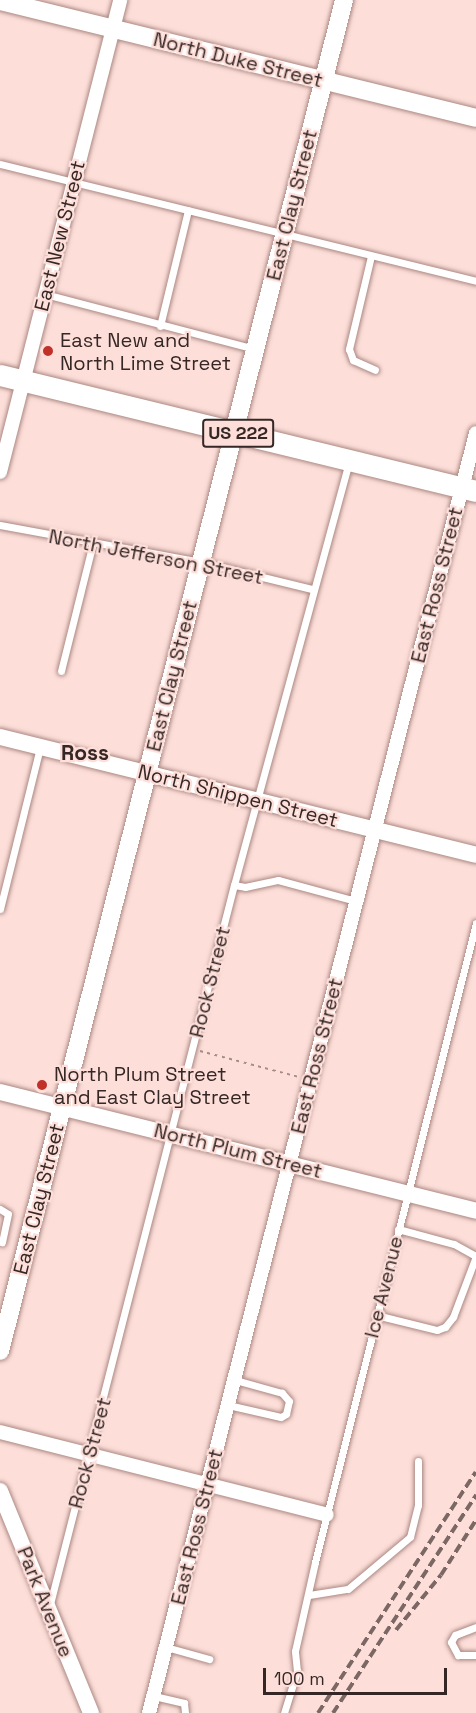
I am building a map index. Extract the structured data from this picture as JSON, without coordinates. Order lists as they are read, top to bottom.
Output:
{
  "streets": {
    "highway": ["US 222"],
    "main road": ["North Duke Street", "East Clay Street"],
    "street": [
      "East New Street",
      "East Ross Street",
      "North Shippen Street",
      "North Plum Street",
      "Park Avenue"
    ],
    "lane": ["North Jefferson Street", "Rock Street", "Ice Avenue"]
  },
  "crossings": [
    ["North Duke Street", "East Clay Street"],
    ["North Duke Street", "East New Street"],
    ["East Clay Street", "US 222"],
    ["East Clay Street", "North Jefferson Street"],
    ["East Clay Street", "North Shippen Street"],
    ["East Clay Street", "North Plum Street"],
    ["East New Street", "US 222"],
    ["US 222", "East Ross Street"],
    ["US 222", "Rock Street"],
    ["North Jefferson Street", "Rock Street"],
    ["East Ross Street", "North Shippen Street"],
    ["East Ross Street", "North Plum Street"],
    ["North Shippen Street", "Rock Street"],
    ["Rock Street", "North Plum Street"],
    ["Rock Street", "Park Avenue"],
    ["North Plum Street", "Ice Avenue"]
  ],
  "districts": ["Ross"],
  "places": ["East New and North Lime Street", "North Plum Street and East Clay Street"],
  "scale_bar": "100 m"
}
